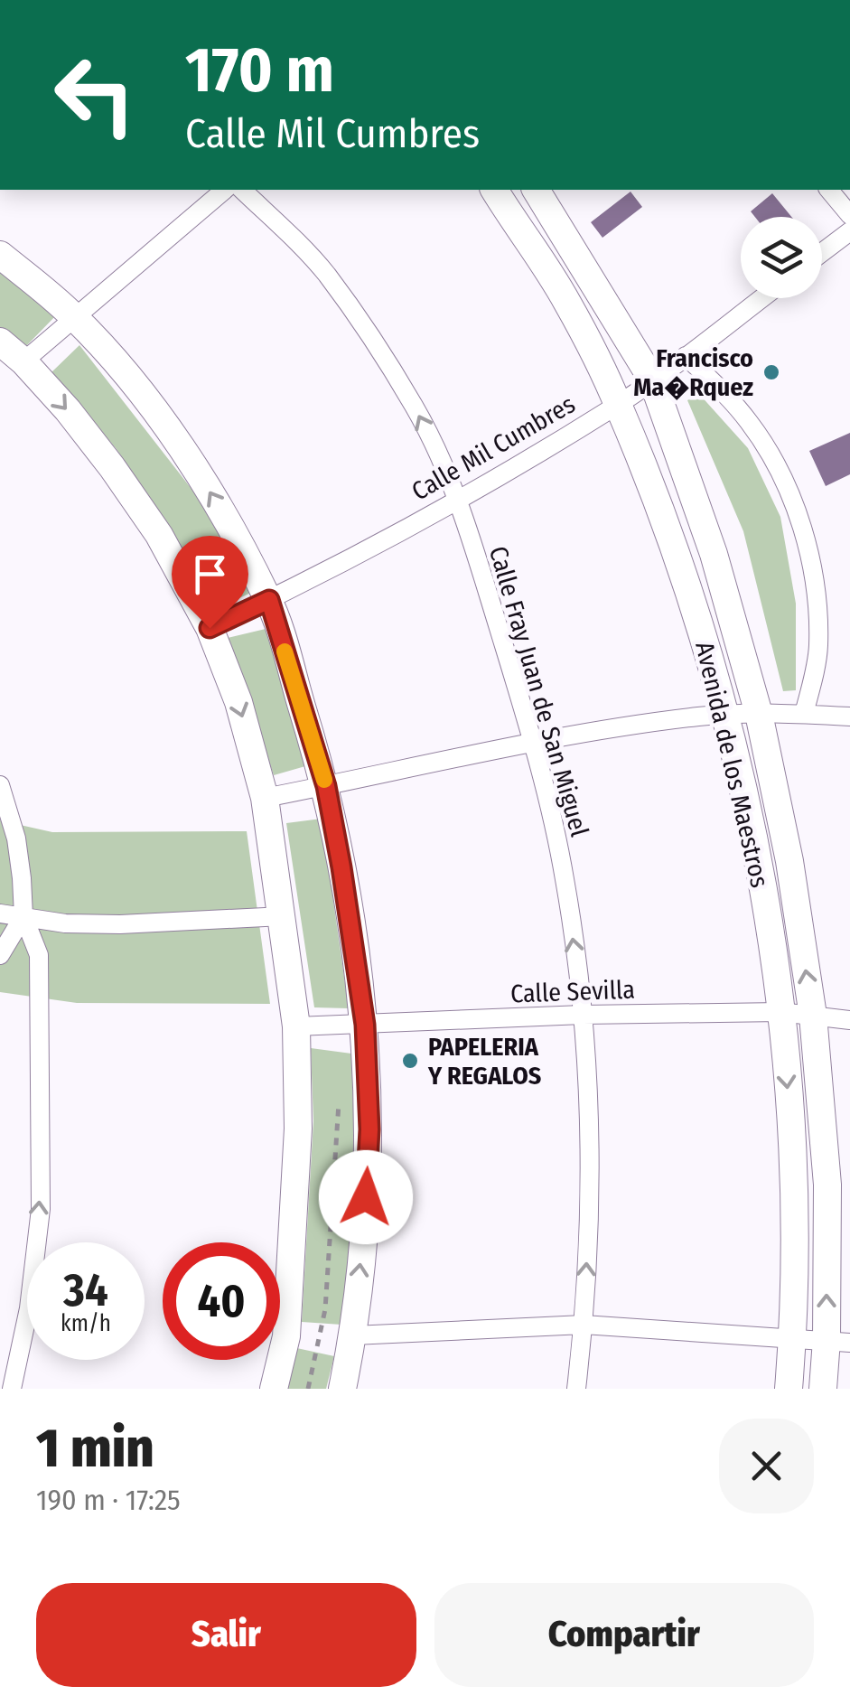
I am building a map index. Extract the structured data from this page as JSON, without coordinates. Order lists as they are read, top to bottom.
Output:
{
  "streets": {
    "street": [
      "Calle Mil Cumbres",
      "Calle Fray Juan de San Miguel",
      "Avenida de los Maestros",
      "Calle Sevilla"
    ]
  },
  "crossings": [
    ["Calle Mil Cumbres", "Calle Fray Juan de San Miguel"],
    ["Calle Mil Cumbres", "Avenida de los Maestros"],
    ["Calle Fray Juan de San Miguel", "Calle Sevilla"],
    ["Avenida de los Maestros", "Calle Sevilla"]
  ],
  "one_way": ["Calle Fray Juan de San Miguel"],
  "places": ["Francisco Ma�Rquez", "PAPELERIA Y REGALOS"],
  "page": {
    "turn": ["170 m", "Calle Mil Cumbres"],
    "speed": "34 km/h",
    "limit": "40",
    "heading": ["1 min", "190 m · 17:25"],
    "buttons": ["Salir", "Compartir"]
  }
}
